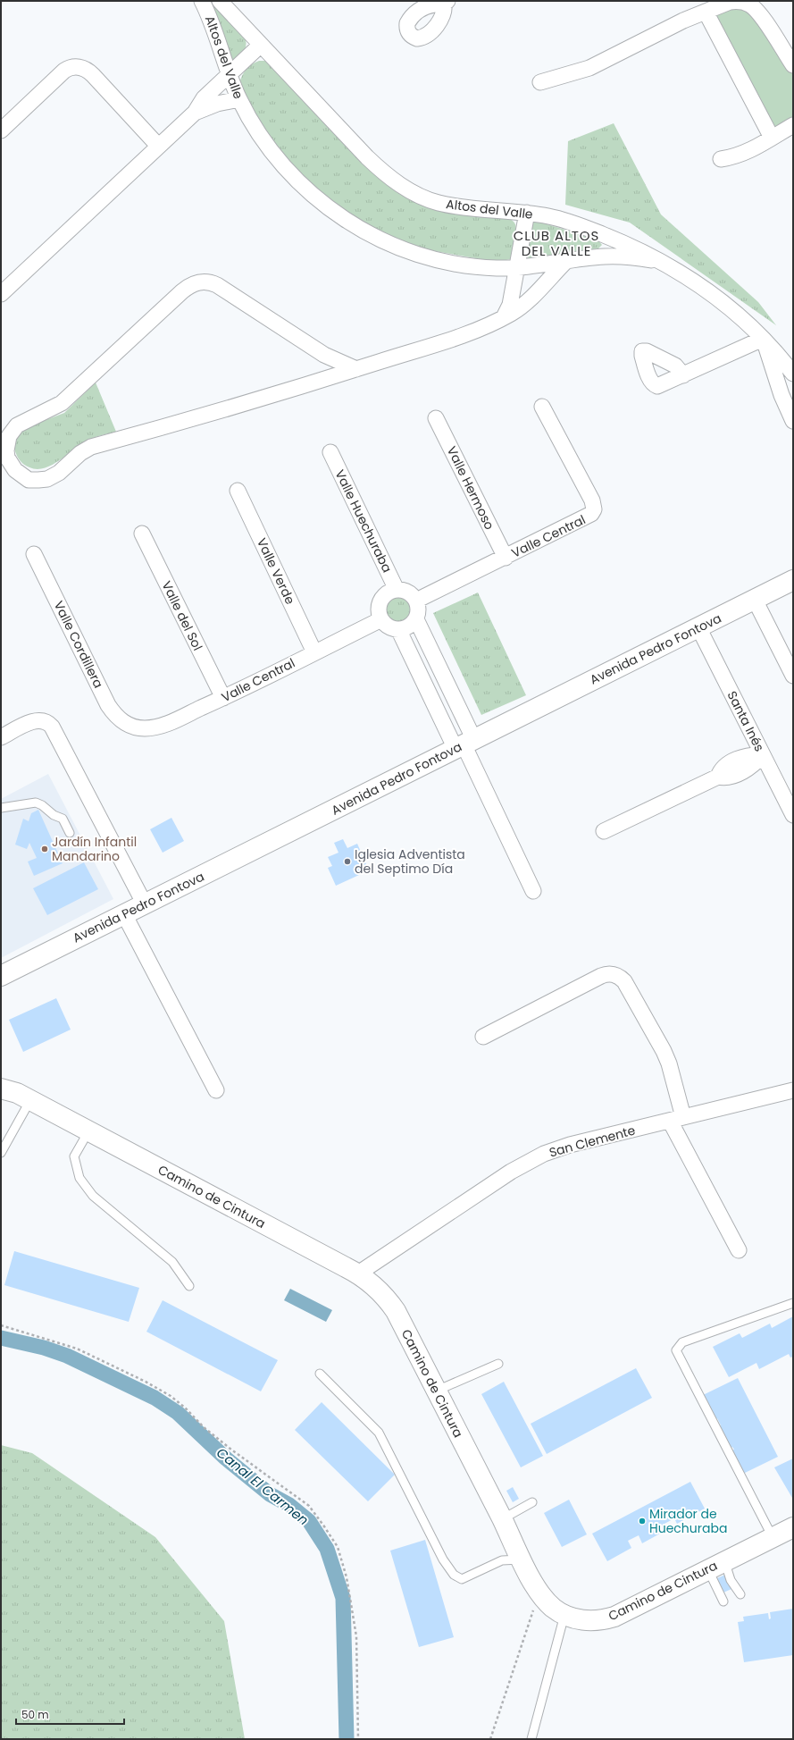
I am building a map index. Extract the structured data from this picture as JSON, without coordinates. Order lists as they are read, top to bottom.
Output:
{
  "streets": {
    "street": [
      "Altos del Valle",
      "Valle Hermoso",
      "Valle Huechuraba",
      "Valle Central",
      "Valle Verde",
      "Valle del Sol",
      "Valle Cordillera",
      "Avenida Pedro Fontova",
      "Santa Inés",
      "San Clemente",
      "Camino de Cintura"
    ]
  },
  "crossings": [
    ["Valle Hermoso", "Valle Central"],
    ["Valle Huechuraba", "Valle Central"],
    ["Valle Central", "Valle Verde"],
    ["Valle Central", "Valle del Sol"],
    ["Valle Central", "Valle Cordillera"],
    ["Avenida Pedro Fontova", "Santa Inés"],
    ["San Clemente", "Camino de Cintura"]
  ],
  "districts": ["CLUB ALTOS DEL VALLE"],
  "water": ["Canal El Carmen"],
  "places": ["Jardín Infantil Mandarino", "Iglesia Adventista del Septimo Día", "Mirador de Huechuraba"],
  "scale_bar": "50 m"
}
